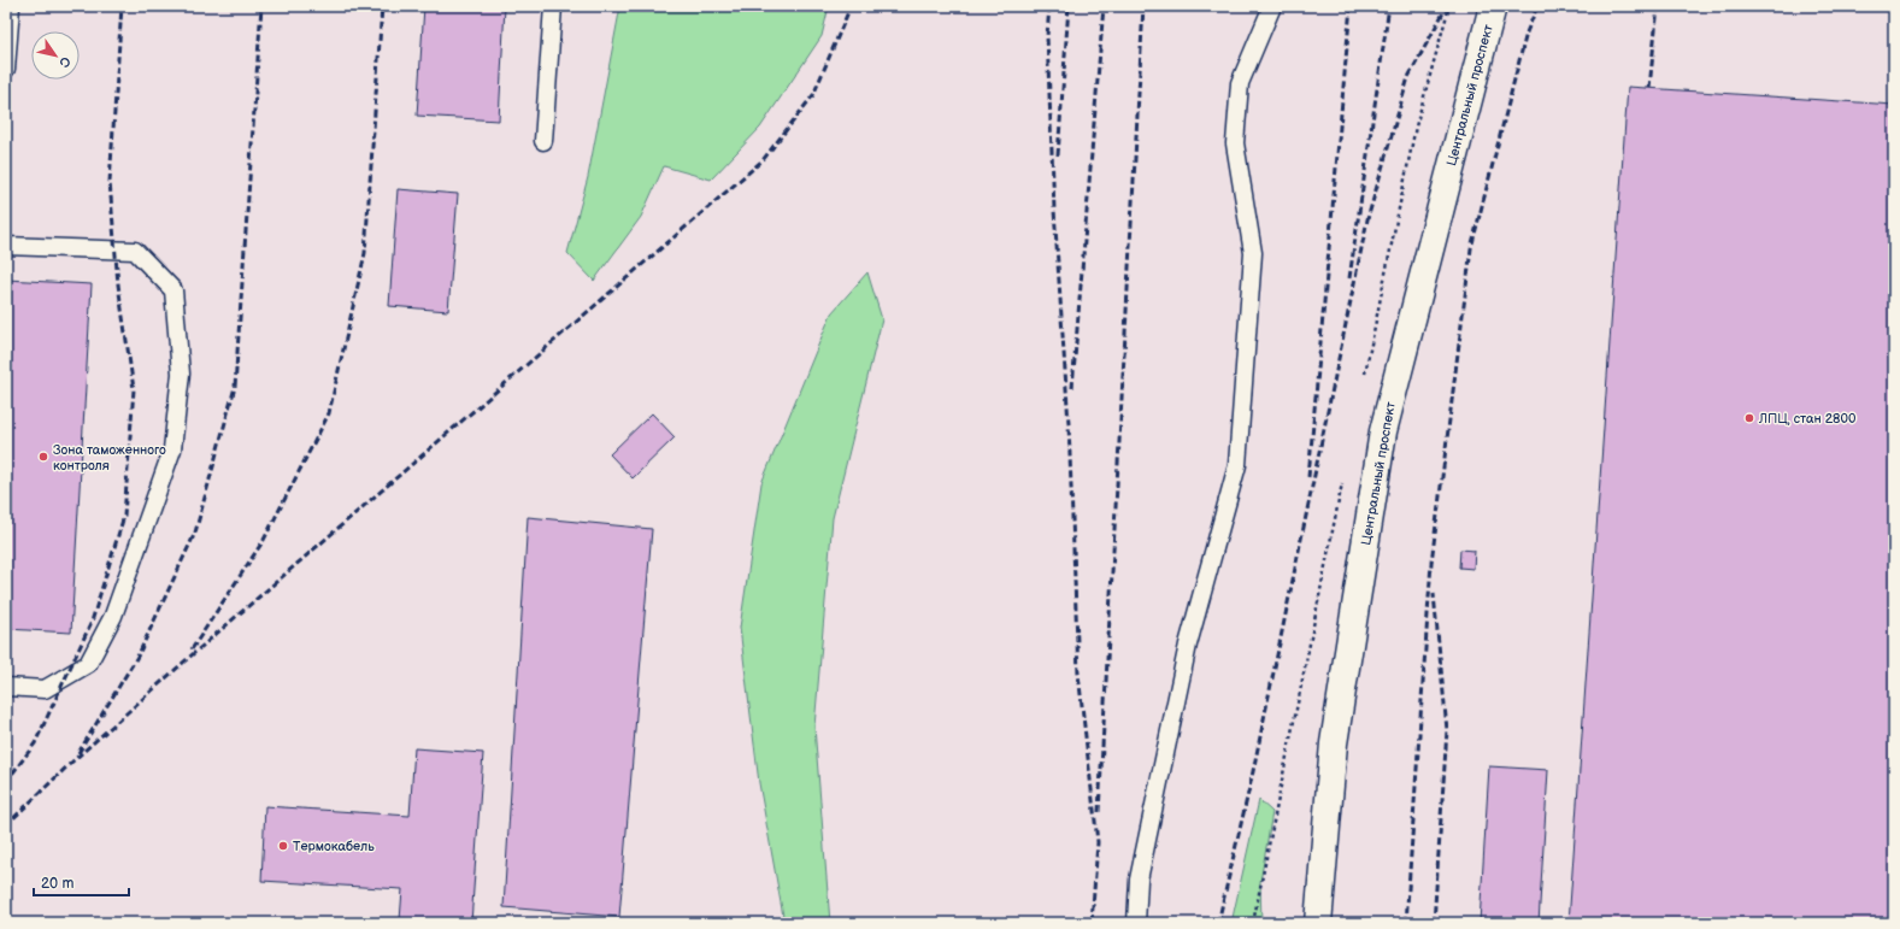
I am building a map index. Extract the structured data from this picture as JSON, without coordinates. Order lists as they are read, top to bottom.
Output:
{
  "streets": {
    "street": ["Центральный проспект"]
  },
  "places": ["ЛПЦ, стан 2800", "Зона таможенного контроля", "Термокабель"],
  "scale_bar": "20 m",
  "north": "bottom right"
}
